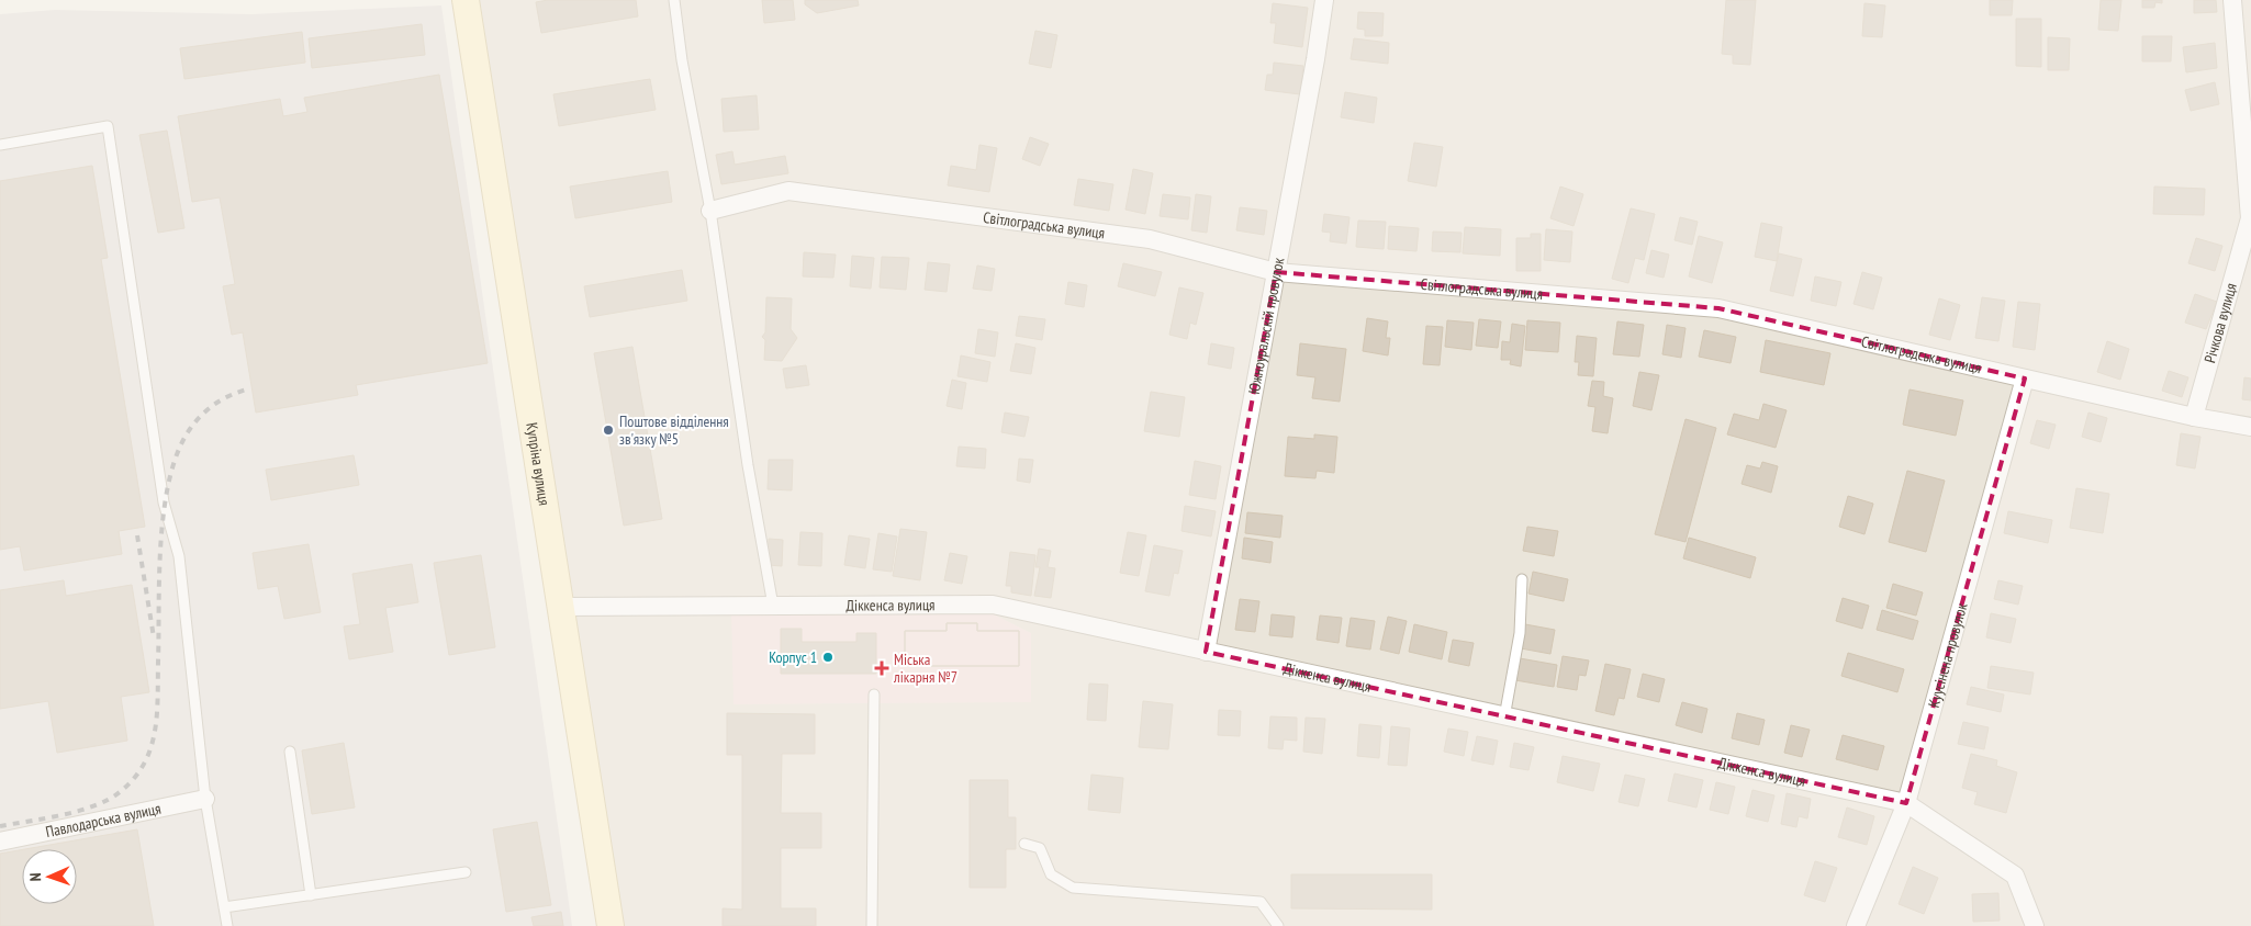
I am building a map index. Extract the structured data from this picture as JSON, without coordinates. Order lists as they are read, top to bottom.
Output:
{
  "streets": {
    "main road": ["Купріна вулиця"],
    "street": [
      "Світлоградська вулиця",
      "Річкова вулиця",
      "Южноуральскій провулок",
      "Діккенса вулиця",
      "Куусінена провулок",
      "Павлодарська вулиця"
    ]
  },
  "crossings": [
    ["Світлоградська вулиця", "Річкова вулиця"],
    ["Світлоградська вулиця", "Южноуральскій провулок"],
    ["Світлоградська вулиця", "Куусінена провулок"],
    ["Южноуральскій провулок", "Діккенса вулиця"],
    ["Купріна вулиця", "Діккенса вулиця"],
    ["Діккенса вулиця", "Куусінена провулок"]
  ],
  "places": {
    "other": ["Поштове відділення зв'язку №5", "Корпус 1"],
    "health": ["Міська лікарня №7"]
  },
  "north": "left"
}
